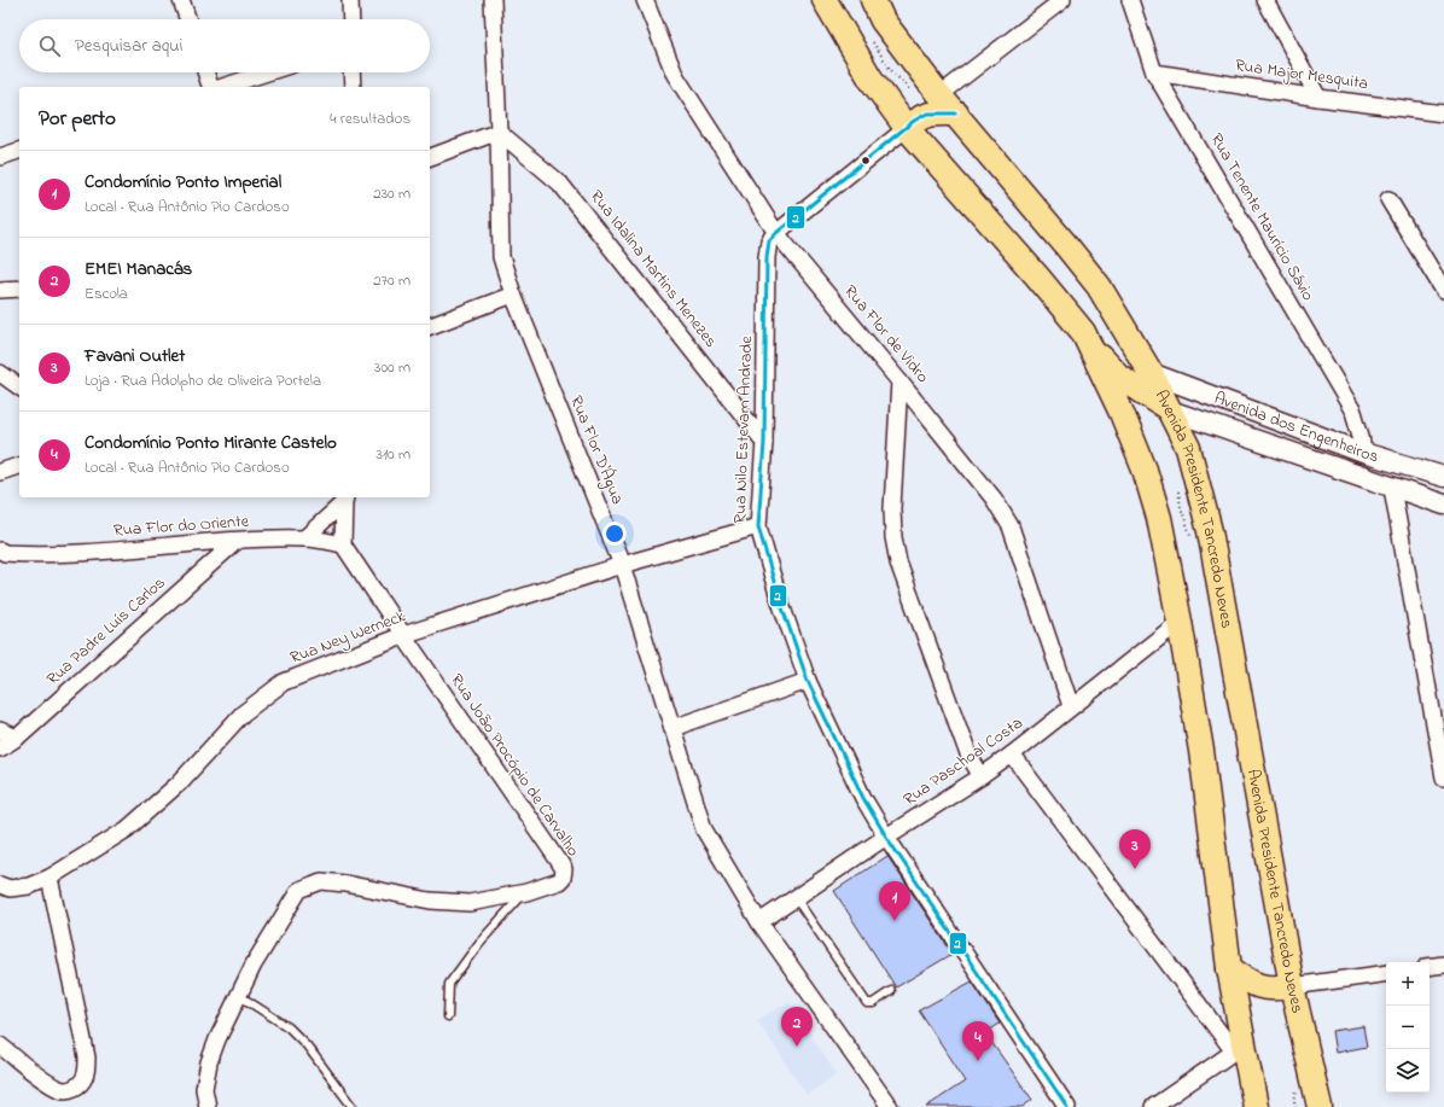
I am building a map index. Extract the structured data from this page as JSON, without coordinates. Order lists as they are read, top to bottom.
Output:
{
  "streets": {
    "main road": ["Avenida Presidente Tancredo Neves"],
    "street": [
      "Rua Major Mesquita",
      "Rua Tenente Maurício Sávio",
      "Rua Idalina Martins Menezes",
      "Rua Flor de Vidro",
      "Avenida dos Engenheiros",
      "Rua Nilo Estevam Andrade",
      "Rua Flor D'Água",
      "Rua Flor do Oriente",
      "Rua Padre Luís Carlos",
      "Rua Ney Werneck",
      "Rua Paschoal Costa",
      "Rua João Procópio de Carvalho"
    ]
  },
  "crossings": [
    ["Rua Major Mesquita", "Rua Tenente Maurício Sávio"],
    ["Rua Tenente Maurício Sávio", "Avenida dos Engenheiros"],
    ["Rua Idalina Martins Menezes", "Rua Nilo Estevam Andrade"],
    ["Rua Idalina Martins Menezes", "Rua Flor D'Água"],
    ["Rua Flor de Vidro", "Rua Nilo Estevam Andrade"],
    ["Rua Flor de Vidro", "Rua Paschoal Costa"],
    ["Avenida dos Engenheiros", "Avenida Presidente Tancredo Neves"],
    ["Rua Nilo Estevam Andrade", "Rua Ney Werneck"],
    ["Rua Nilo Estevam Andrade", "Rua Paschoal Costa"],
    ["Rua Flor D'Água", "Rua Ney Werneck"],
    ["Rua Flor D'Água", "Rua Paschoal Costa"],
    ["Avenida Presidente Tancredo Neves", "Rua Paschoal Costa"],
    ["Rua Flor do Oriente", "Rua Padre Luís Carlos"],
    ["Rua Ney Werneck", "Rua João Procópio de Carvalho"]
  ],
  "lines": ["transit line 2"],
  "page": {
    "search": "Pesquisar aqui",
    "heading": ["Por perto", "4 resultados"],
    "list": [
      {
        "mark": "1",
        "name": "Condomínio Ponto Imperial",
        "note": "Local · Rua Antônio Pio Cardoso",
        "value": "230 m"
      },
      {
        "mark": "2",
        "name": "EMEI Manacás",
        "note": "Escola",
        "value": "270 m"
      },
      {
        "mark": "3",
        "name": "Favani Outlet",
        "note": "Loja · Rua Adolpho de Oliveira Portela",
        "value": "300 m"
      },
      {
        "mark": "4",
        "name": "Condomínio Ponto Mirante Castelo",
        "note": "Local · Rua Antônio Pio Cardoso",
        "value": "310 m"
      }
    ],
    "pins": [
      "3",
      "1",
      "2",
      "4"
    ],
    "map_buttons": ["+", "−"]
  }
}
